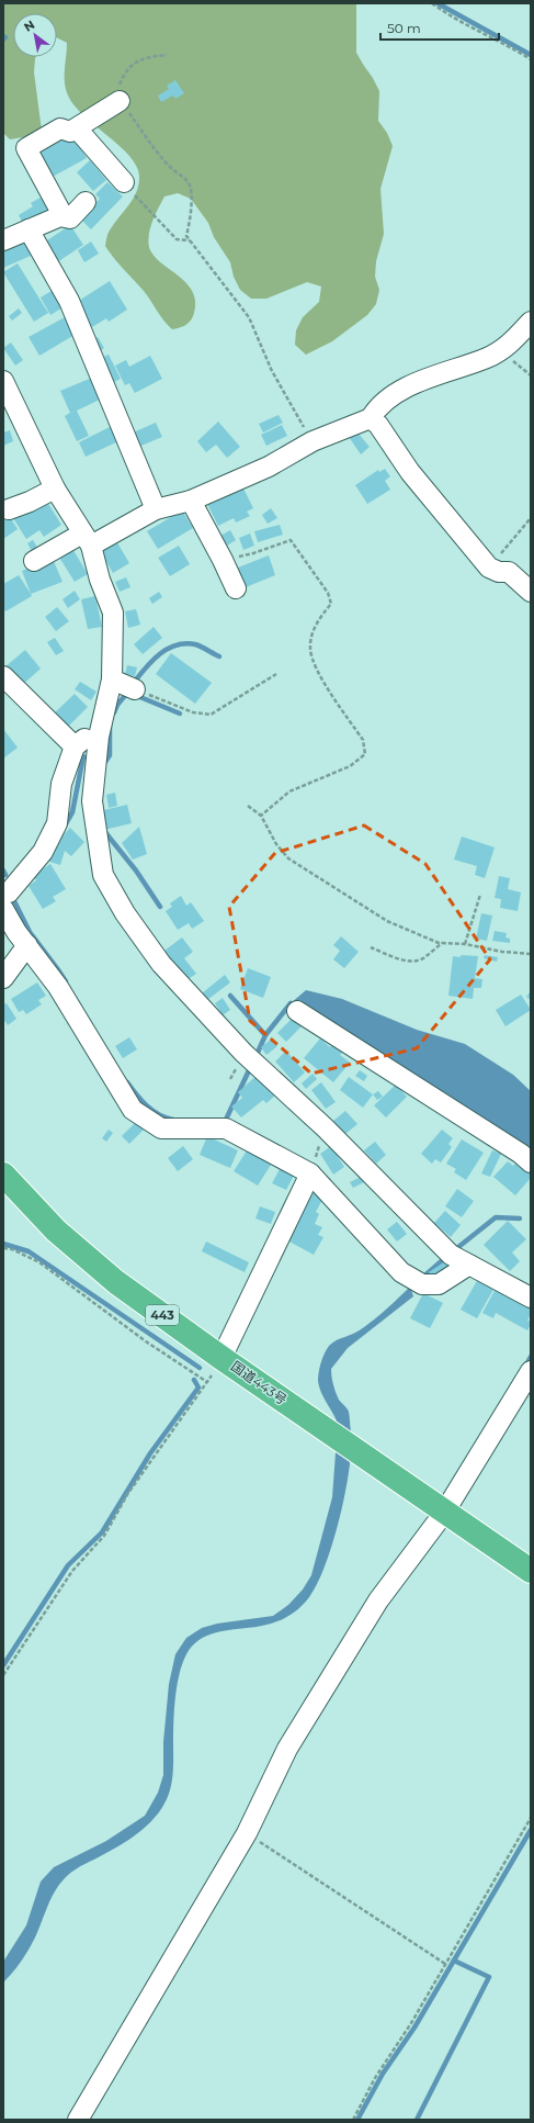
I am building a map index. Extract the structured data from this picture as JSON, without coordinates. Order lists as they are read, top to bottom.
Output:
{
  "streets": {
    "highway": ["443", "国道443号"]
  },
  "scale_bar": "50 m",
  "north": "top left"
}
